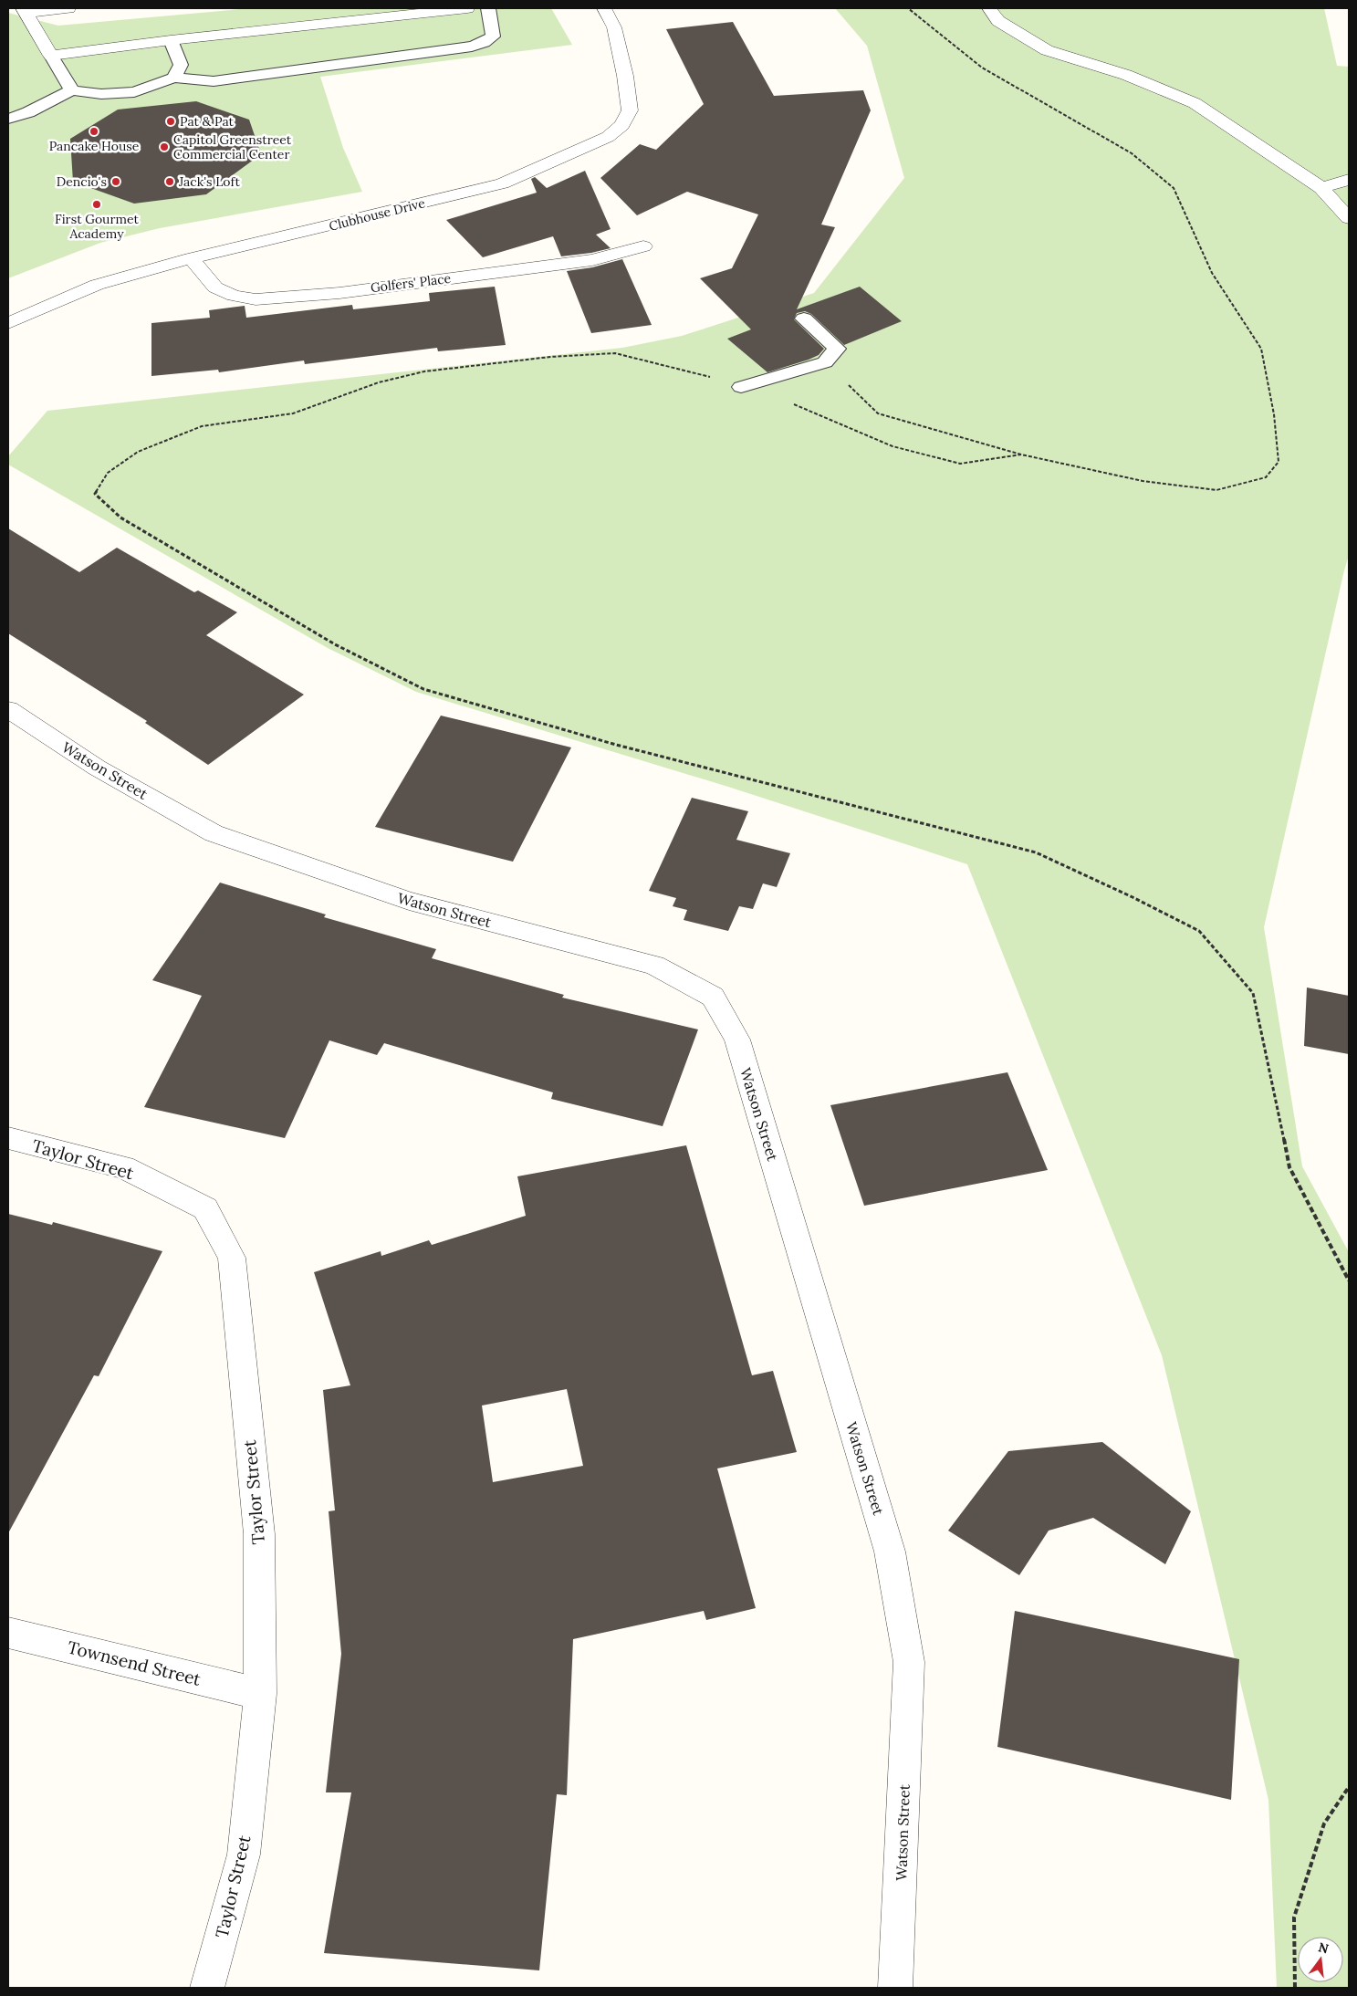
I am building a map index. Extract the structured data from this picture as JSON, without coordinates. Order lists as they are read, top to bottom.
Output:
{
  "streets": {
    "street": [
      "Clubhouse Drive",
      "Golfers' Place",
      "Watson Street",
      "Taylor Street",
      "Townsend Street"
    ]
  },
  "crossings": [
    ["Clubhouse Drive", "Golfers' Place"],
    ["Taylor Street", "Townsend Street"]
  ],
  "places": [
    "Pat & Pat",
    "Pancake House",
    "Capitol Greenstreet Commercial Center",
    "Dencio's",
    "Jack's Loft",
    "First Gourmet Academy"
  ],
  "north": "top"
}
